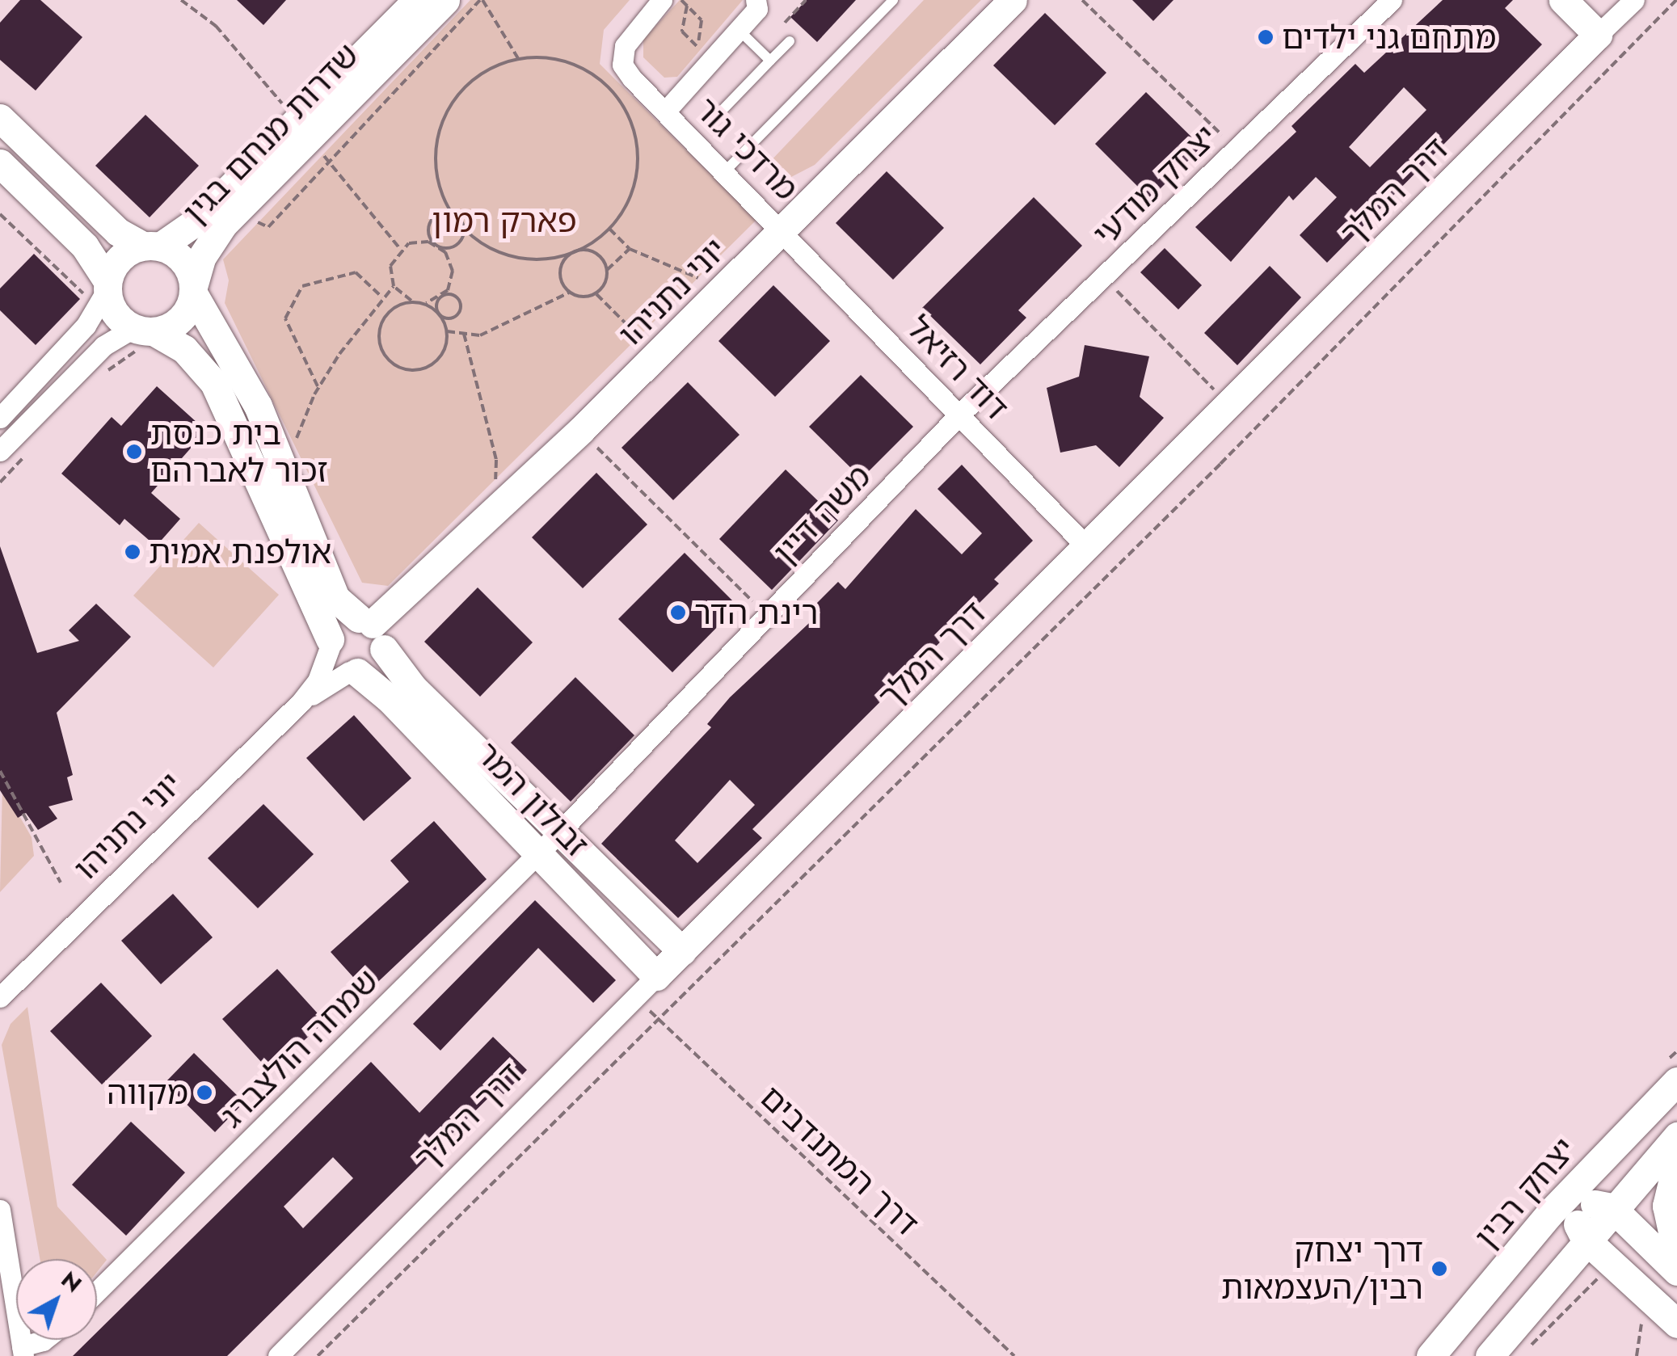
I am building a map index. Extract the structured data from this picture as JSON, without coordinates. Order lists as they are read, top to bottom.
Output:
{
  "streets": {
    "street": [
      "שדרות מנחם בגין",
      "מרדכי גור",
      "יצחק מודעי",
      "דרך המלך",
      "יוני נתניהו",
      "דוד רזיאל",
      "משה דיין",
      "זבולון המר",
      "שמחה הולצברג",
      "יצחק רבין"
    ],
    "path": ["דרך המתנדבים"]
  },
  "crossings": [
    ["שדרות מנחם בגין", "זבולון המר"],
    ["מרדכי גור", "יוני נתניהו"],
    ["מרדכי גור", "דוד רזיאל"],
    ["יצחק מודעי", "דוד רזיאל"],
    ["יצחק מודעי", "משה דיין"],
    ["דרך המלך", "דוד רזיאל"],
    ["דרך המלך", "זבולון המר"],
    ["דרך המלך", "דרך המתנדבים"],
    ["יוני נתניהו", "דוד רזיאל"],
    ["יוני נתניהו", "זבולון המר"],
    ["דוד רזיאל", "משה דיין"],
    ["משה דיין", "זבולון המר"],
    ["משה דיין", "שמחה הולצברג"],
    ["זבולון המר", "שמחה הולצברג"]
  ],
  "parks": ["פארק רמון"],
  "places": [
    "מתחם גני ילדים",
    "בית כנסת זכור לאברהם",
    "אולפנת אמית",
    "רינת הדר",
    "מקווה",
    "דרך יצחק רבין/העצמאות"
  ],
  "north": "top right"
}
